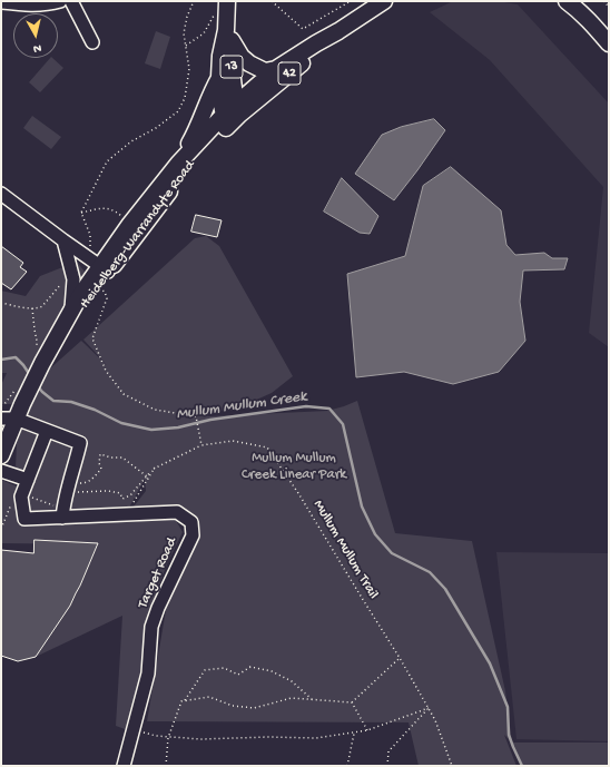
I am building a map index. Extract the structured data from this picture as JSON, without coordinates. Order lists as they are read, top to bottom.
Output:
{
  "streets": {
    "main road": ["13", "42", "Heidelberg-Warrandyte Road"],
    "street": ["Target Road"],
    "path": ["Mullum Mullum Trail"]
  },
  "crossings": [
    ["13", "Heidelberg-Warrandyte Road"]
  ],
  "water": ["Mullum Mullum Creek"],
  "parks": ["Mullum Mullum Creek Linear Park"],
  "north": "bottom"
}
